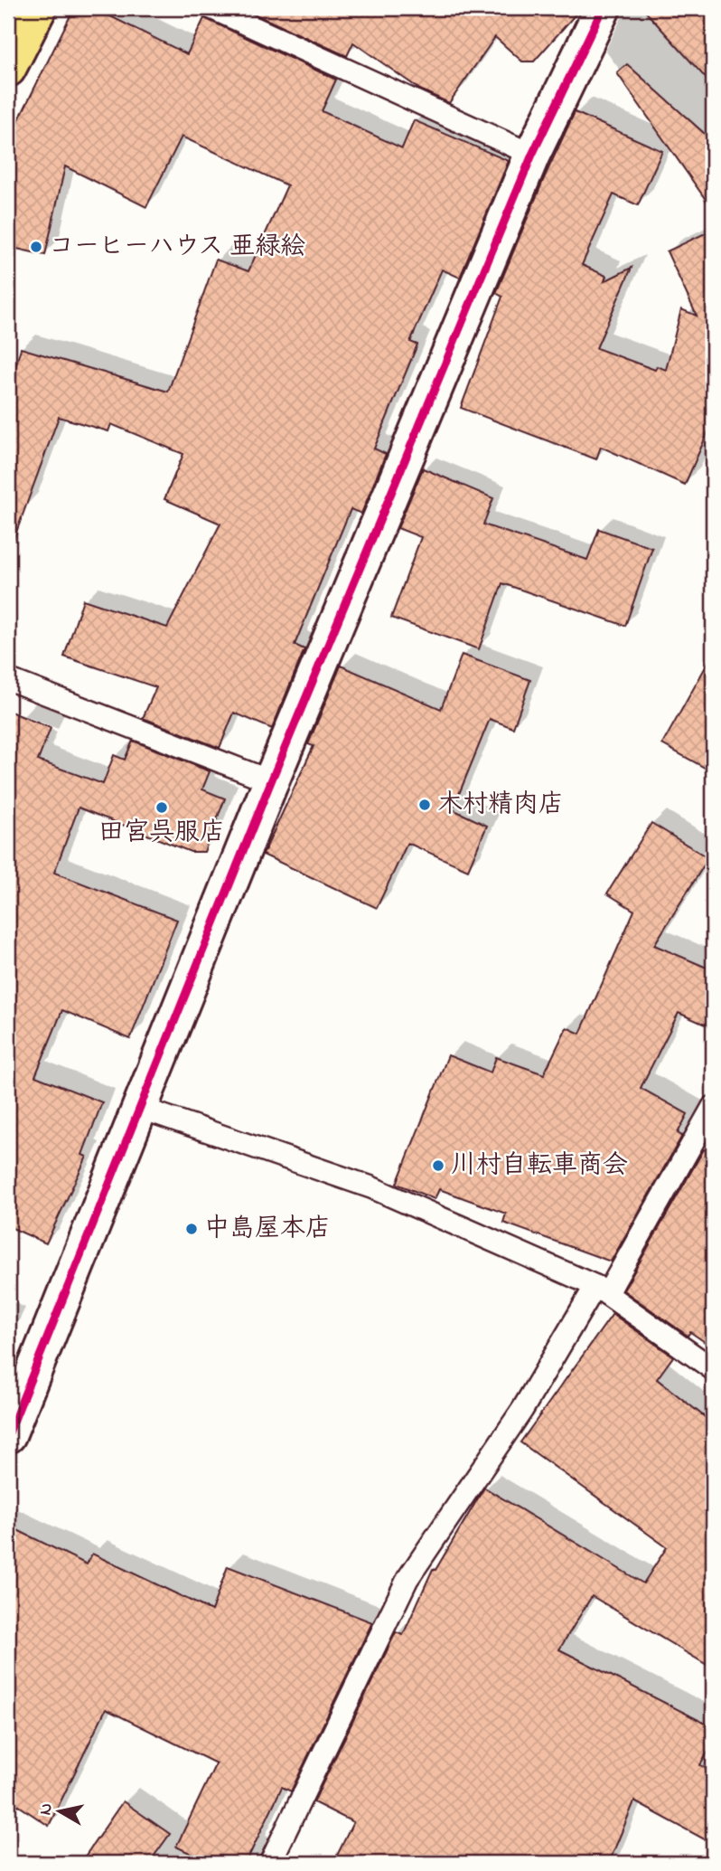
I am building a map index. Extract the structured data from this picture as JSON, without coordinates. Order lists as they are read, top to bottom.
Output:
{
  "places": [
    "コーヒーハウス 亜緑絵",
    "木村精肉店",
    "田宮呉服店",
    "川村自転車商会",
    "中島屋本店"
  ],
  "north": "left"
}
